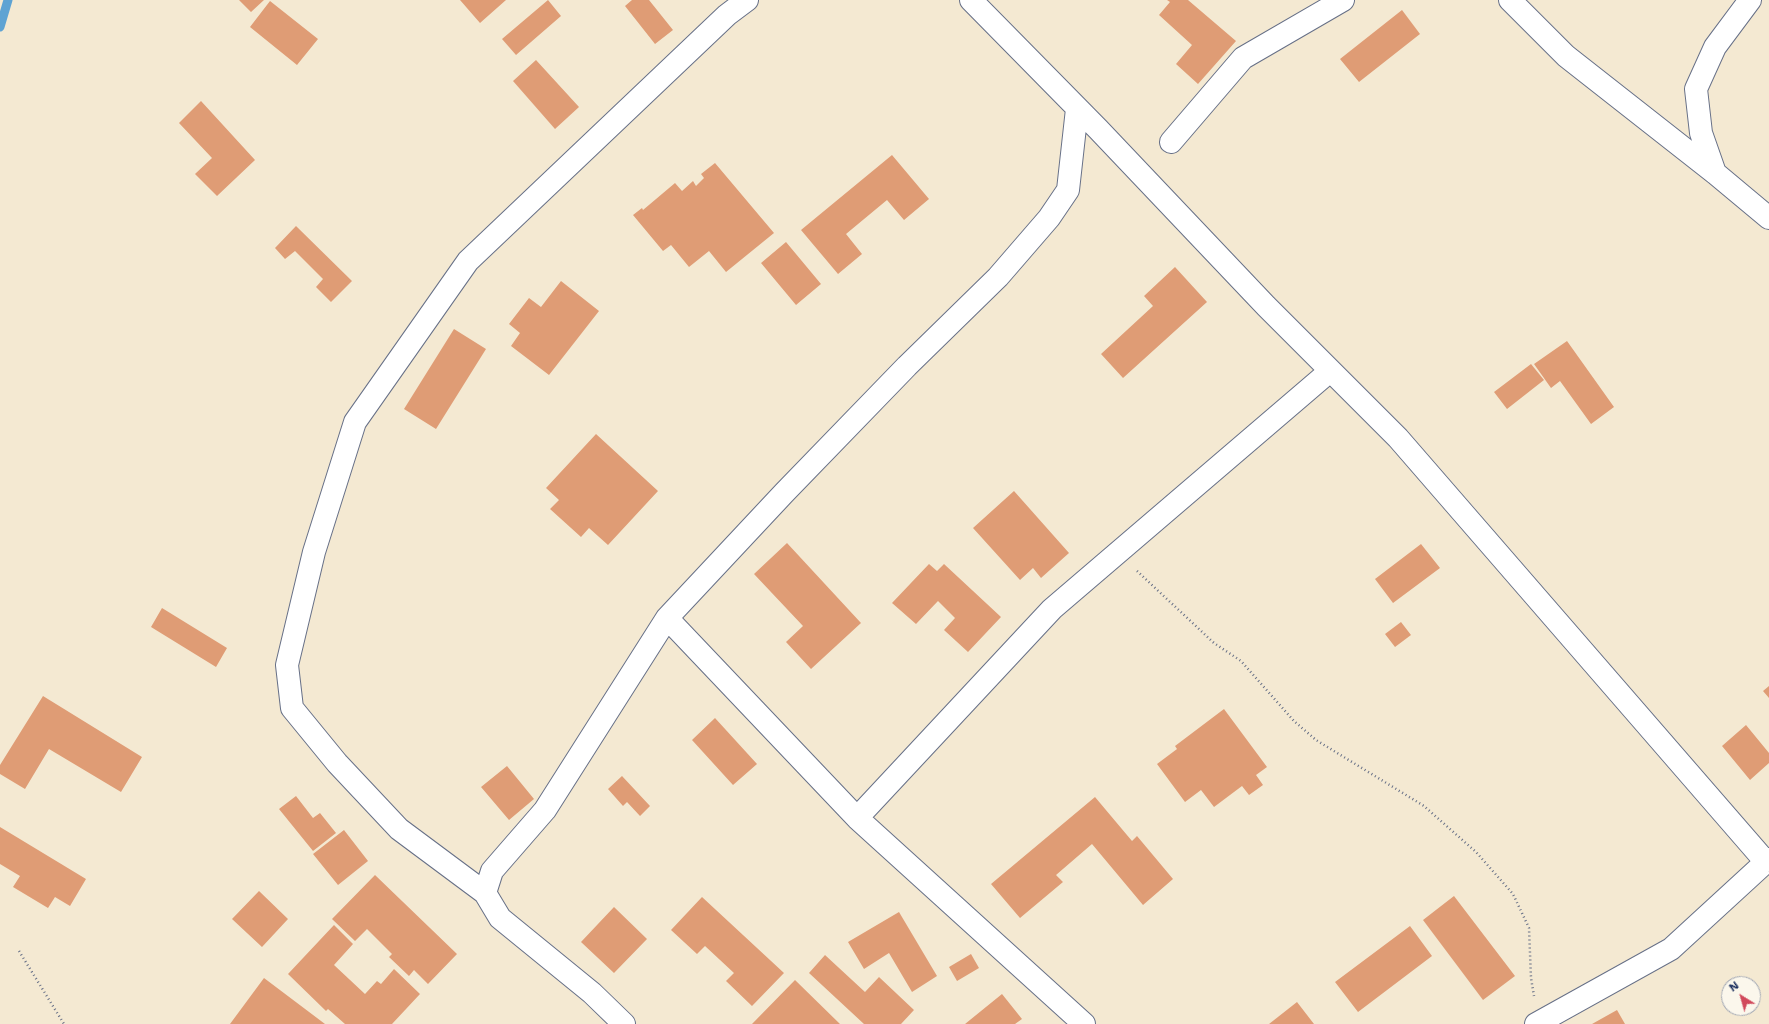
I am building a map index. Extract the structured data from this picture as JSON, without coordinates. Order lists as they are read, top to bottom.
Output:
{
  "north": "top left"
}
